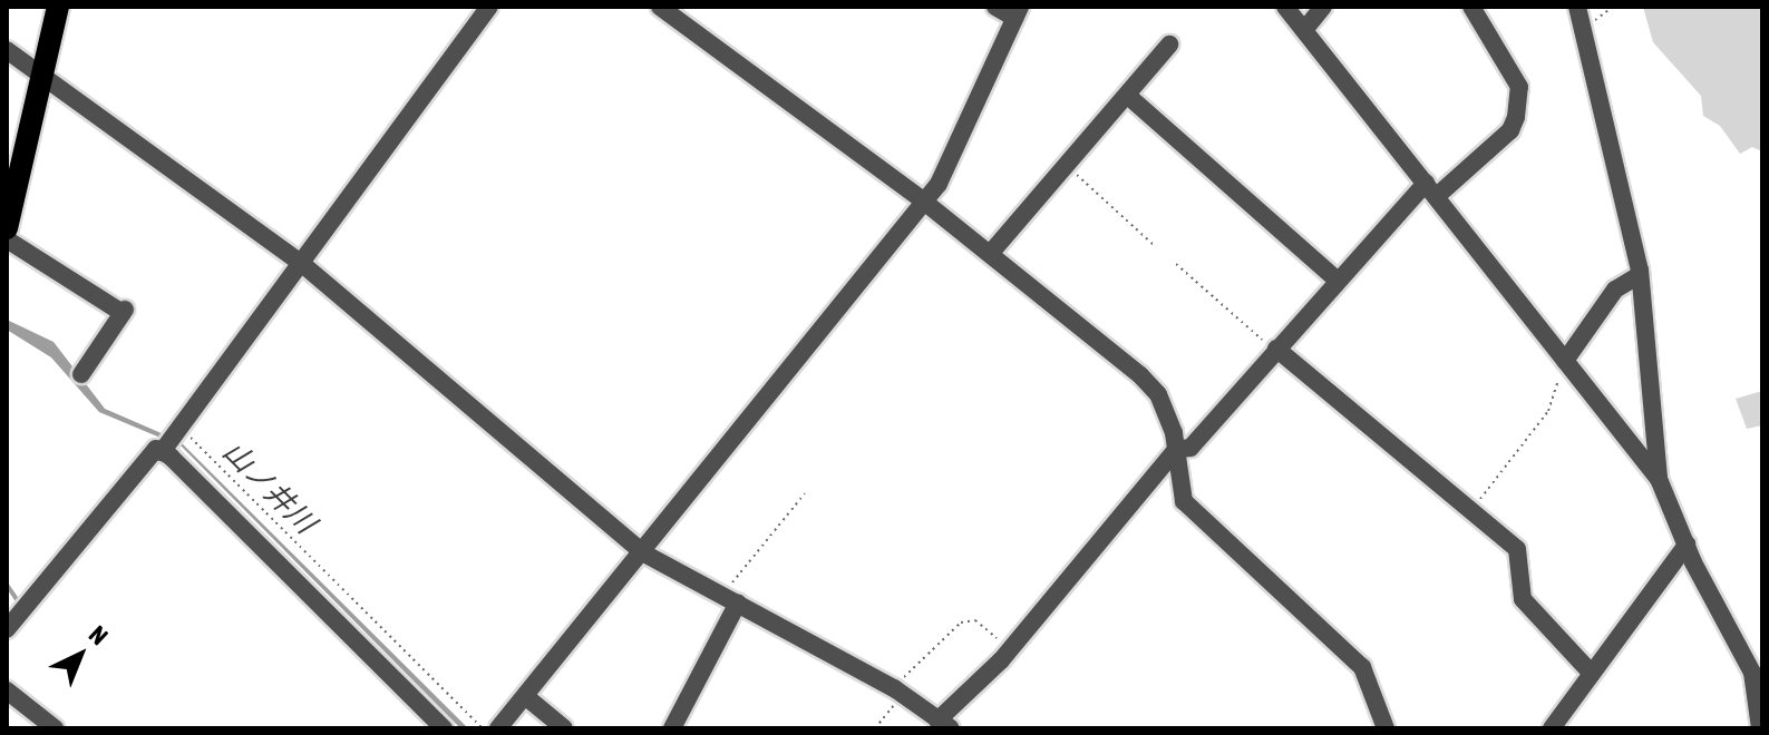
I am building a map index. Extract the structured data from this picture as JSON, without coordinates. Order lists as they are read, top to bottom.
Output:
{
  "water": ["山ノ井川"],
  "north": "top right"
}
